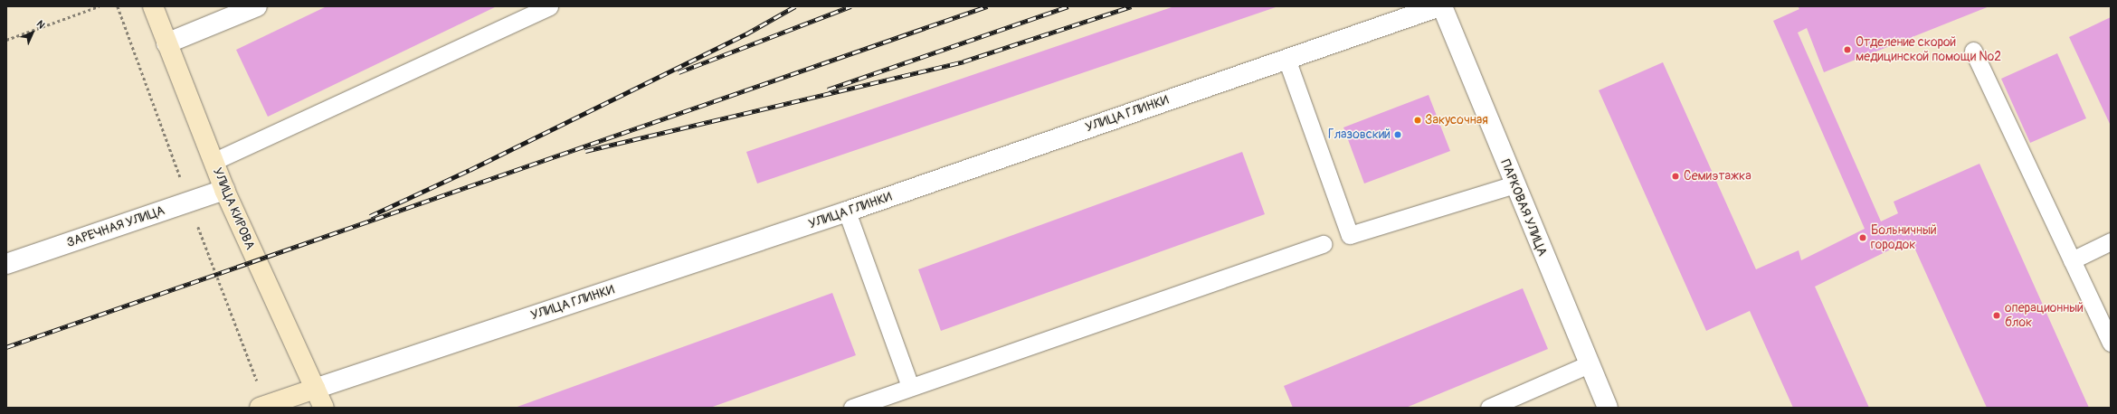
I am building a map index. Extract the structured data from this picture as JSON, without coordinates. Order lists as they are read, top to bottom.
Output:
{
  "streets": {
    "main road": ["УЛИЦА ГЛИНКИ", "УЛИЦА КИРОВА"],
    "street": ["ПАРКОВАЯ УЛИЦА", "ЗАРЕЧНАЯ УЛИЦА"]
  },
  "crossings": [
    ["УЛИЦА ГЛИНКИ", "УЛИЦА КИРОВА"],
    ["УЛИЦА КИРОВА", "ЗАРЕЧНАЯ УЛИЦА"]
  ],
  "places": [
    "Отделение скорой медицинской помощи №2",
    "Закусочная",
    "Глазовский",
    "Семиэтажка",
    "Больничный городок",
    "операционный блок"
  ],
  "north": "top right"
}
